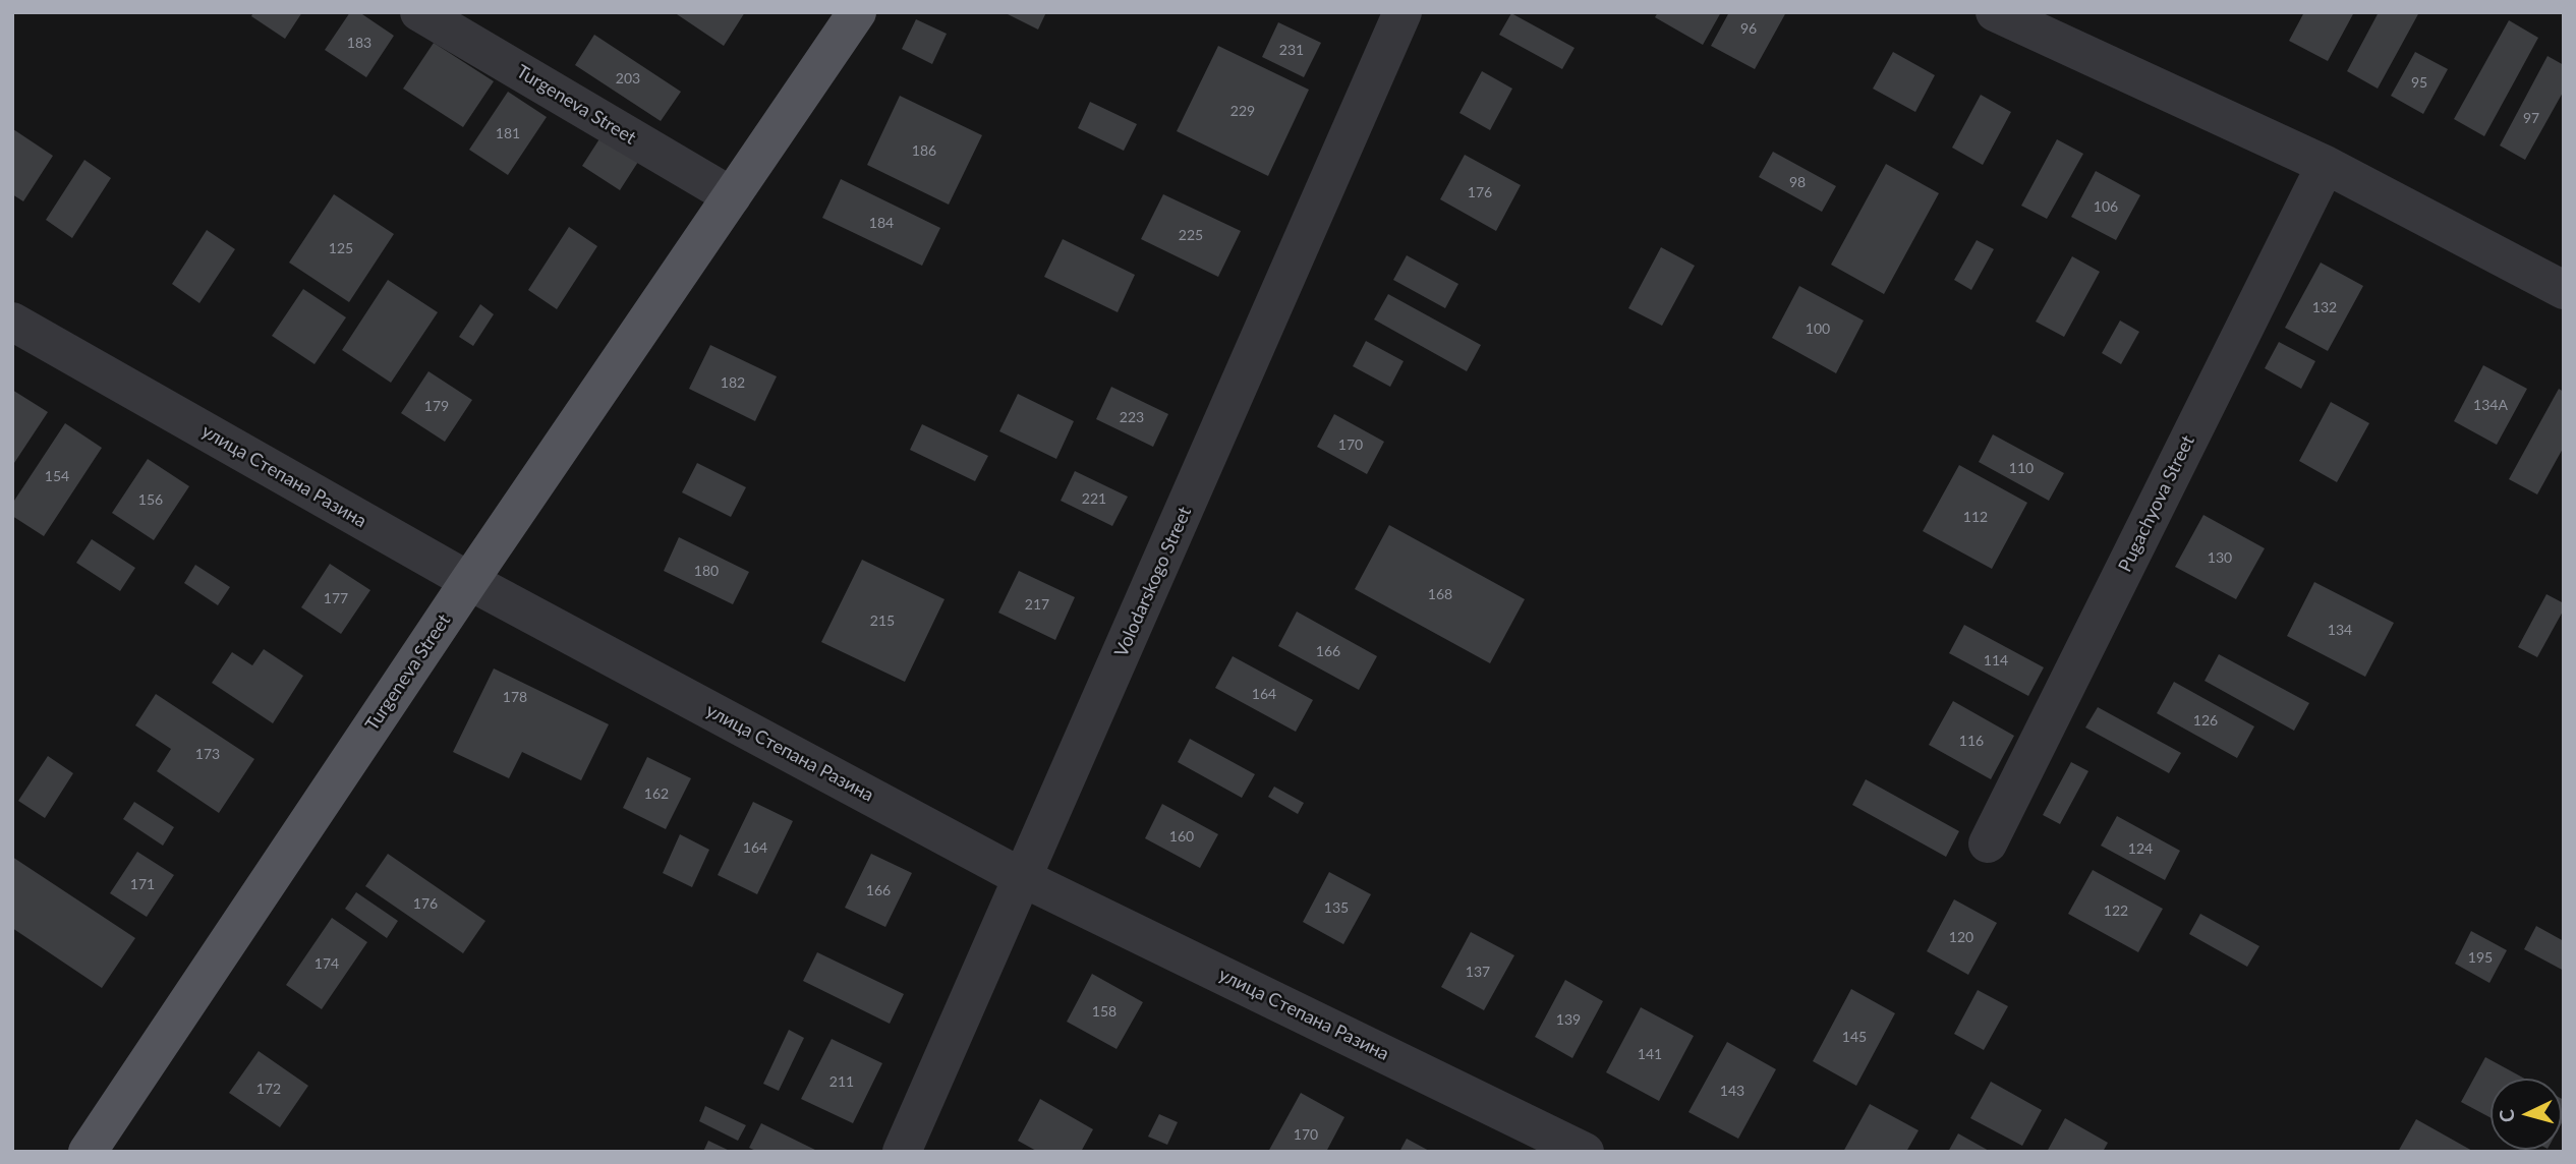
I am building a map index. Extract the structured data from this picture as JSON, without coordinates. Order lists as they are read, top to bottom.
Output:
{
  "streets": {
    "main road": ["Turgeneva Street"],
    "street": ["улица Степана Разина", "Pugachyova Street", "Volodarskogo Street"]
  },
  "crossings": [
    ["Turgeneva Street", "улица Степана Разина"],
    ["улица Степана Разина", "Volodarskogo Street"]
  ],
  "house_numbers": [
    "96",
    "183",
    "231",
    "203",
    "95",
    "229",
    "97",
    "181",
    "186",
    "98",
    "176",
    "106",
    "184",
    "225",
    "125",
    "132",
    "100",
    "182",
    "134А",
    "179",
    "223",
    "170",
    "110",
    "154",
    "221",
    "156",
    "112",
    "130",
    "180",
    "168",
    "177",
    "217",
    "215",
    "134",
    "166",
    "114",
    "164",
    "178",
    "126",
    "116",
    "173",
    "162",
    "160",
    "164",
    "124",
    "171",
    "166",
    "176",
    "135",
    "122",
    "120",
    "195",
    "174",
    "137",
    "158",
    "139",
    "145",
    "141",
    "211",
    "172",
    "143",
    "170"
  ],
  "north": "left"
}
